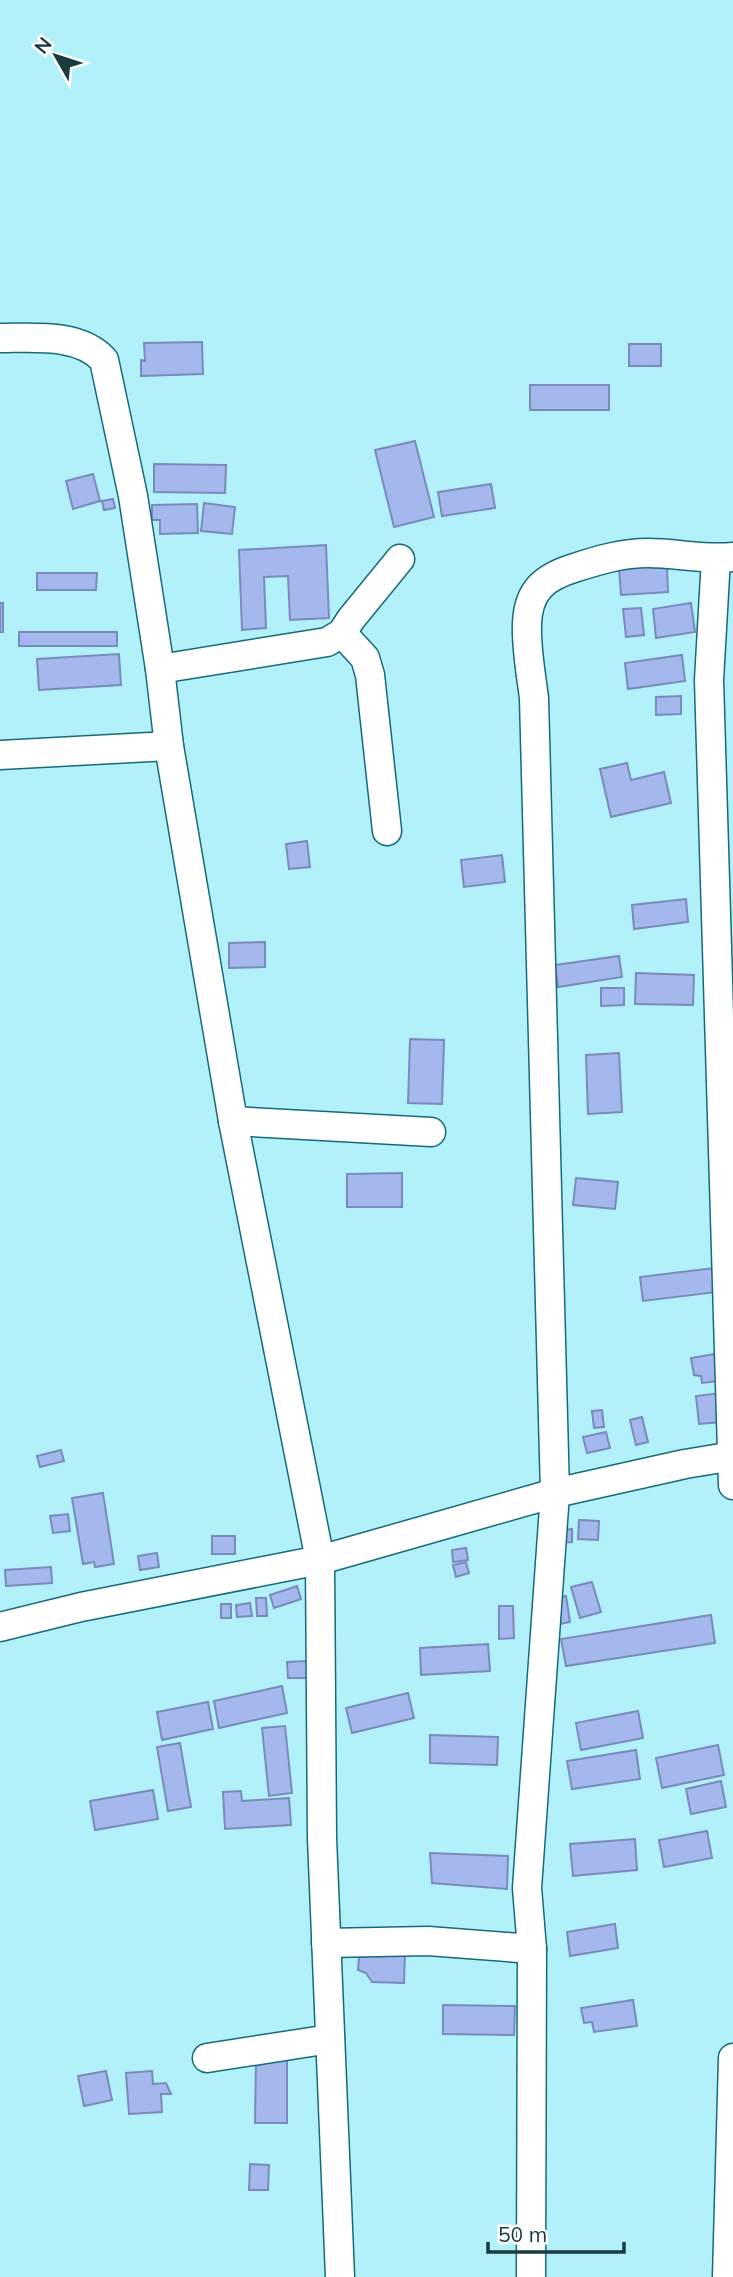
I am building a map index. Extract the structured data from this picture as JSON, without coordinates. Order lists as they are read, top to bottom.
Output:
{
  "scale_bar": "50 m",
  "north": "top left"
}
